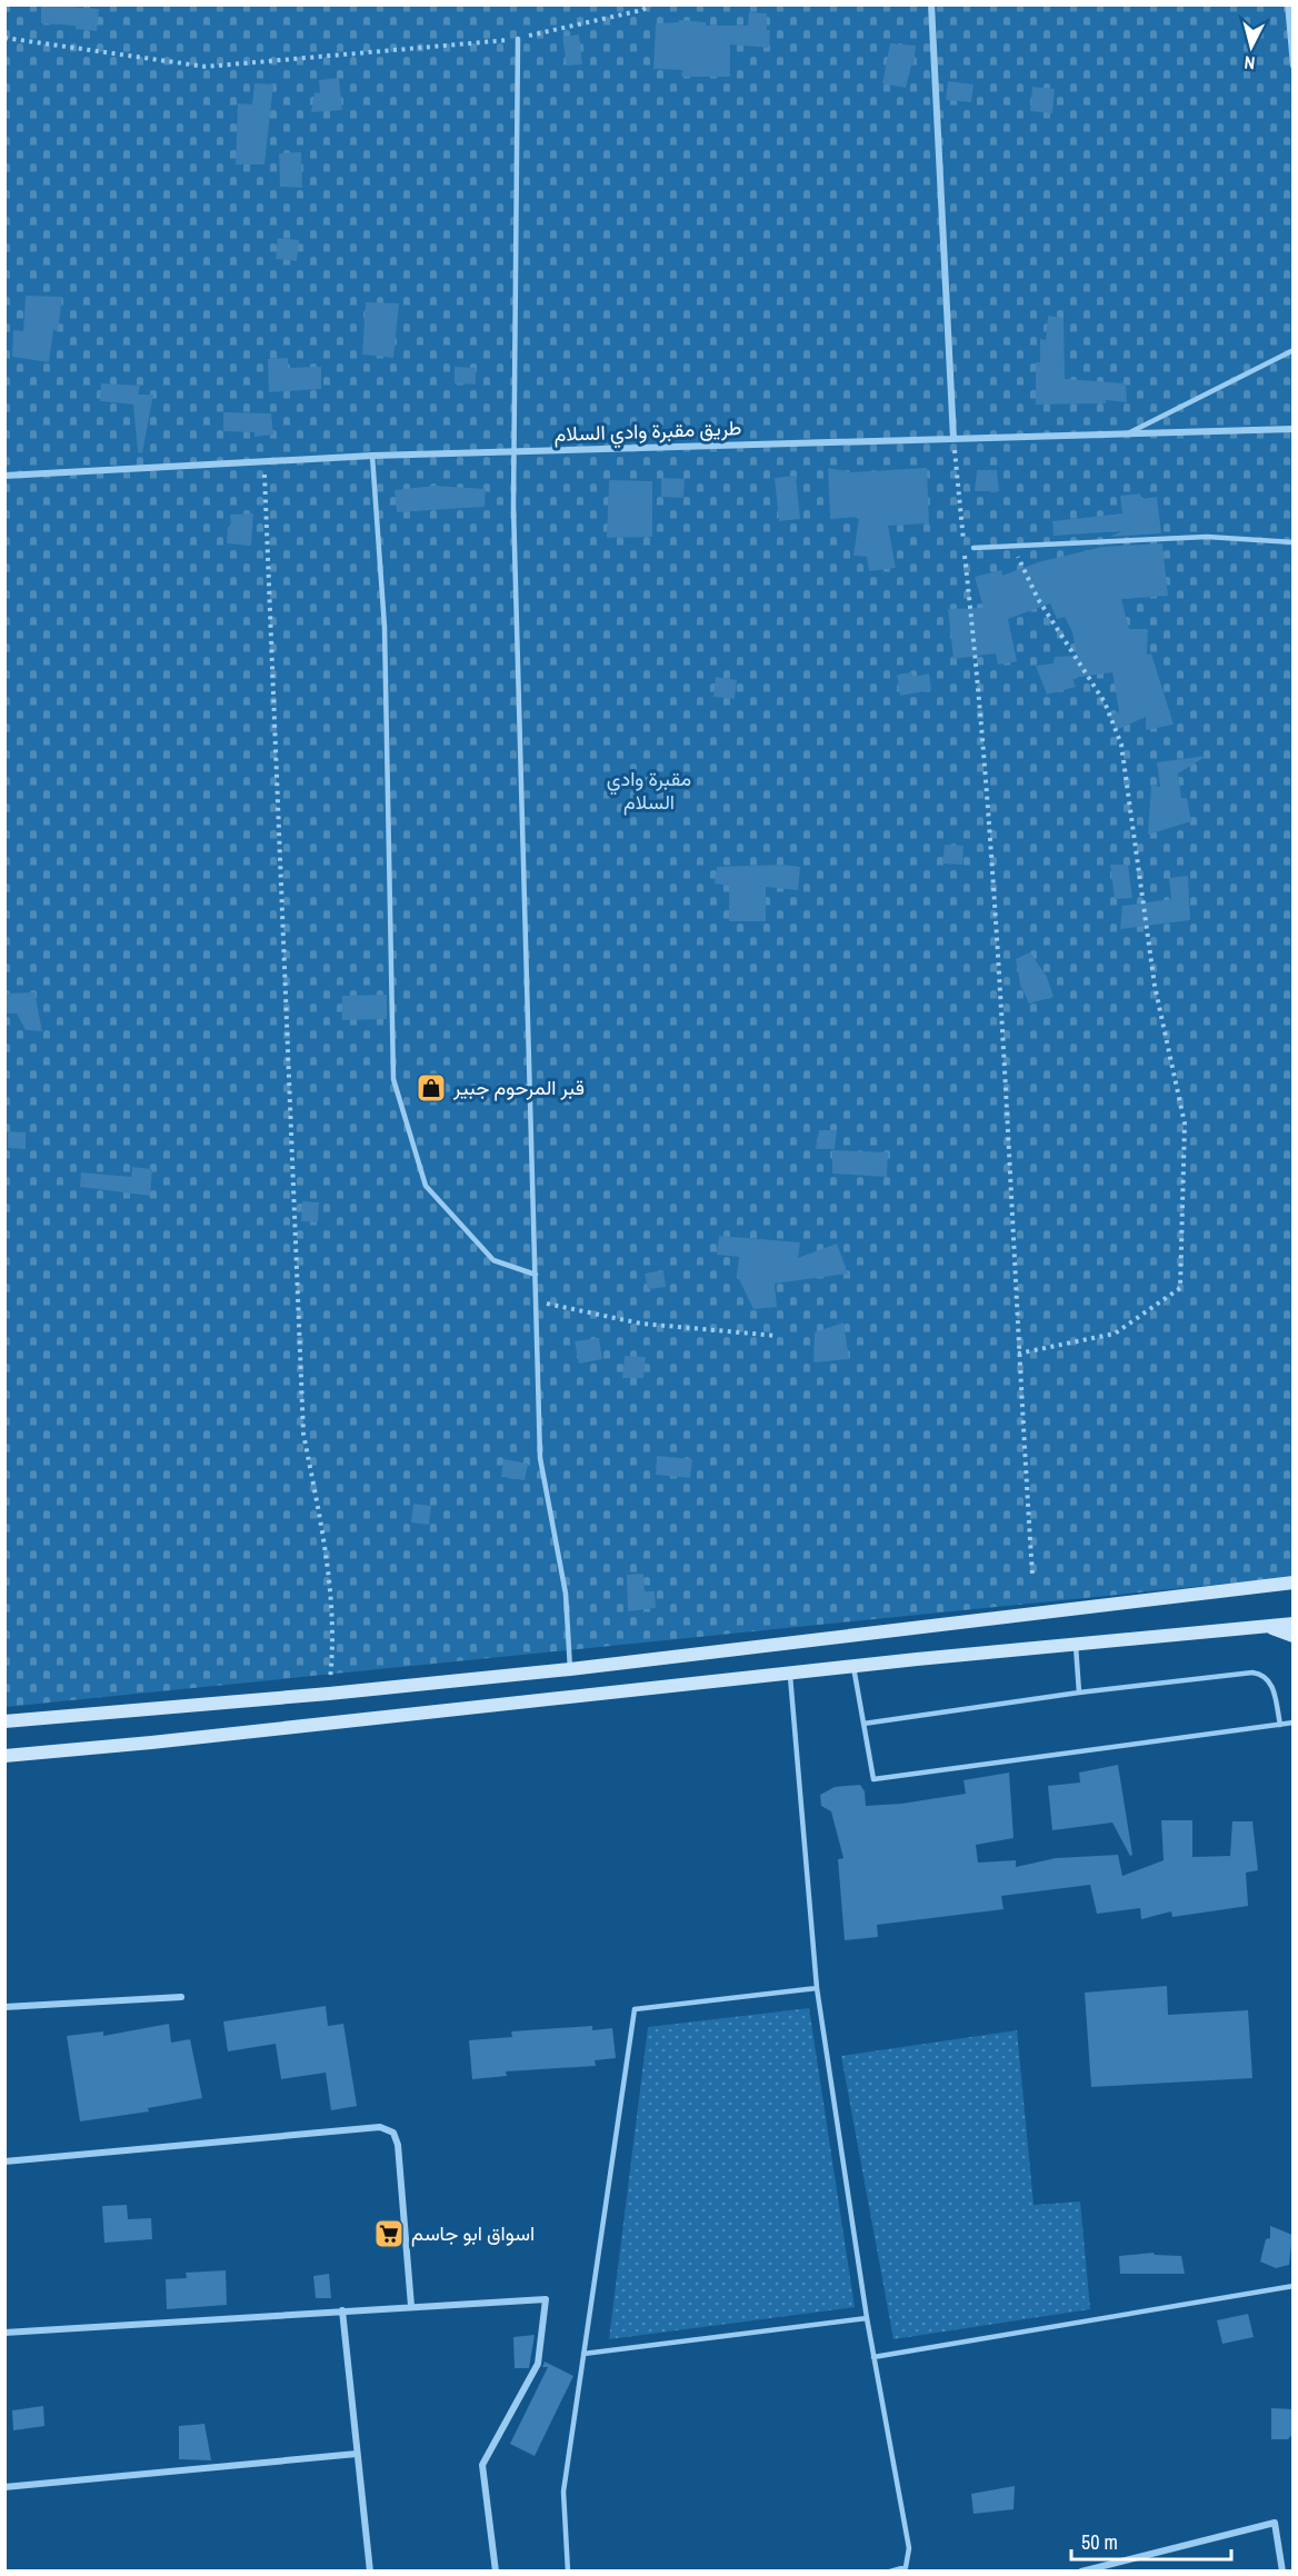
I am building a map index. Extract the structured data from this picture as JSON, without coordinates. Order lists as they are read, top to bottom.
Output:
{
  "streets": {
    "street": ["طريق مقبرة وادي السلام"]
  },
  "parks": ["مقبرة وادي السلام"],
  "places": {
    "shop": ["قبر المرحوم جبير"],
    "supermarket": ["اسواق ابو جاسم"]
  },
  "scale_bar": "50 m",
  "north": "bottom"
}
